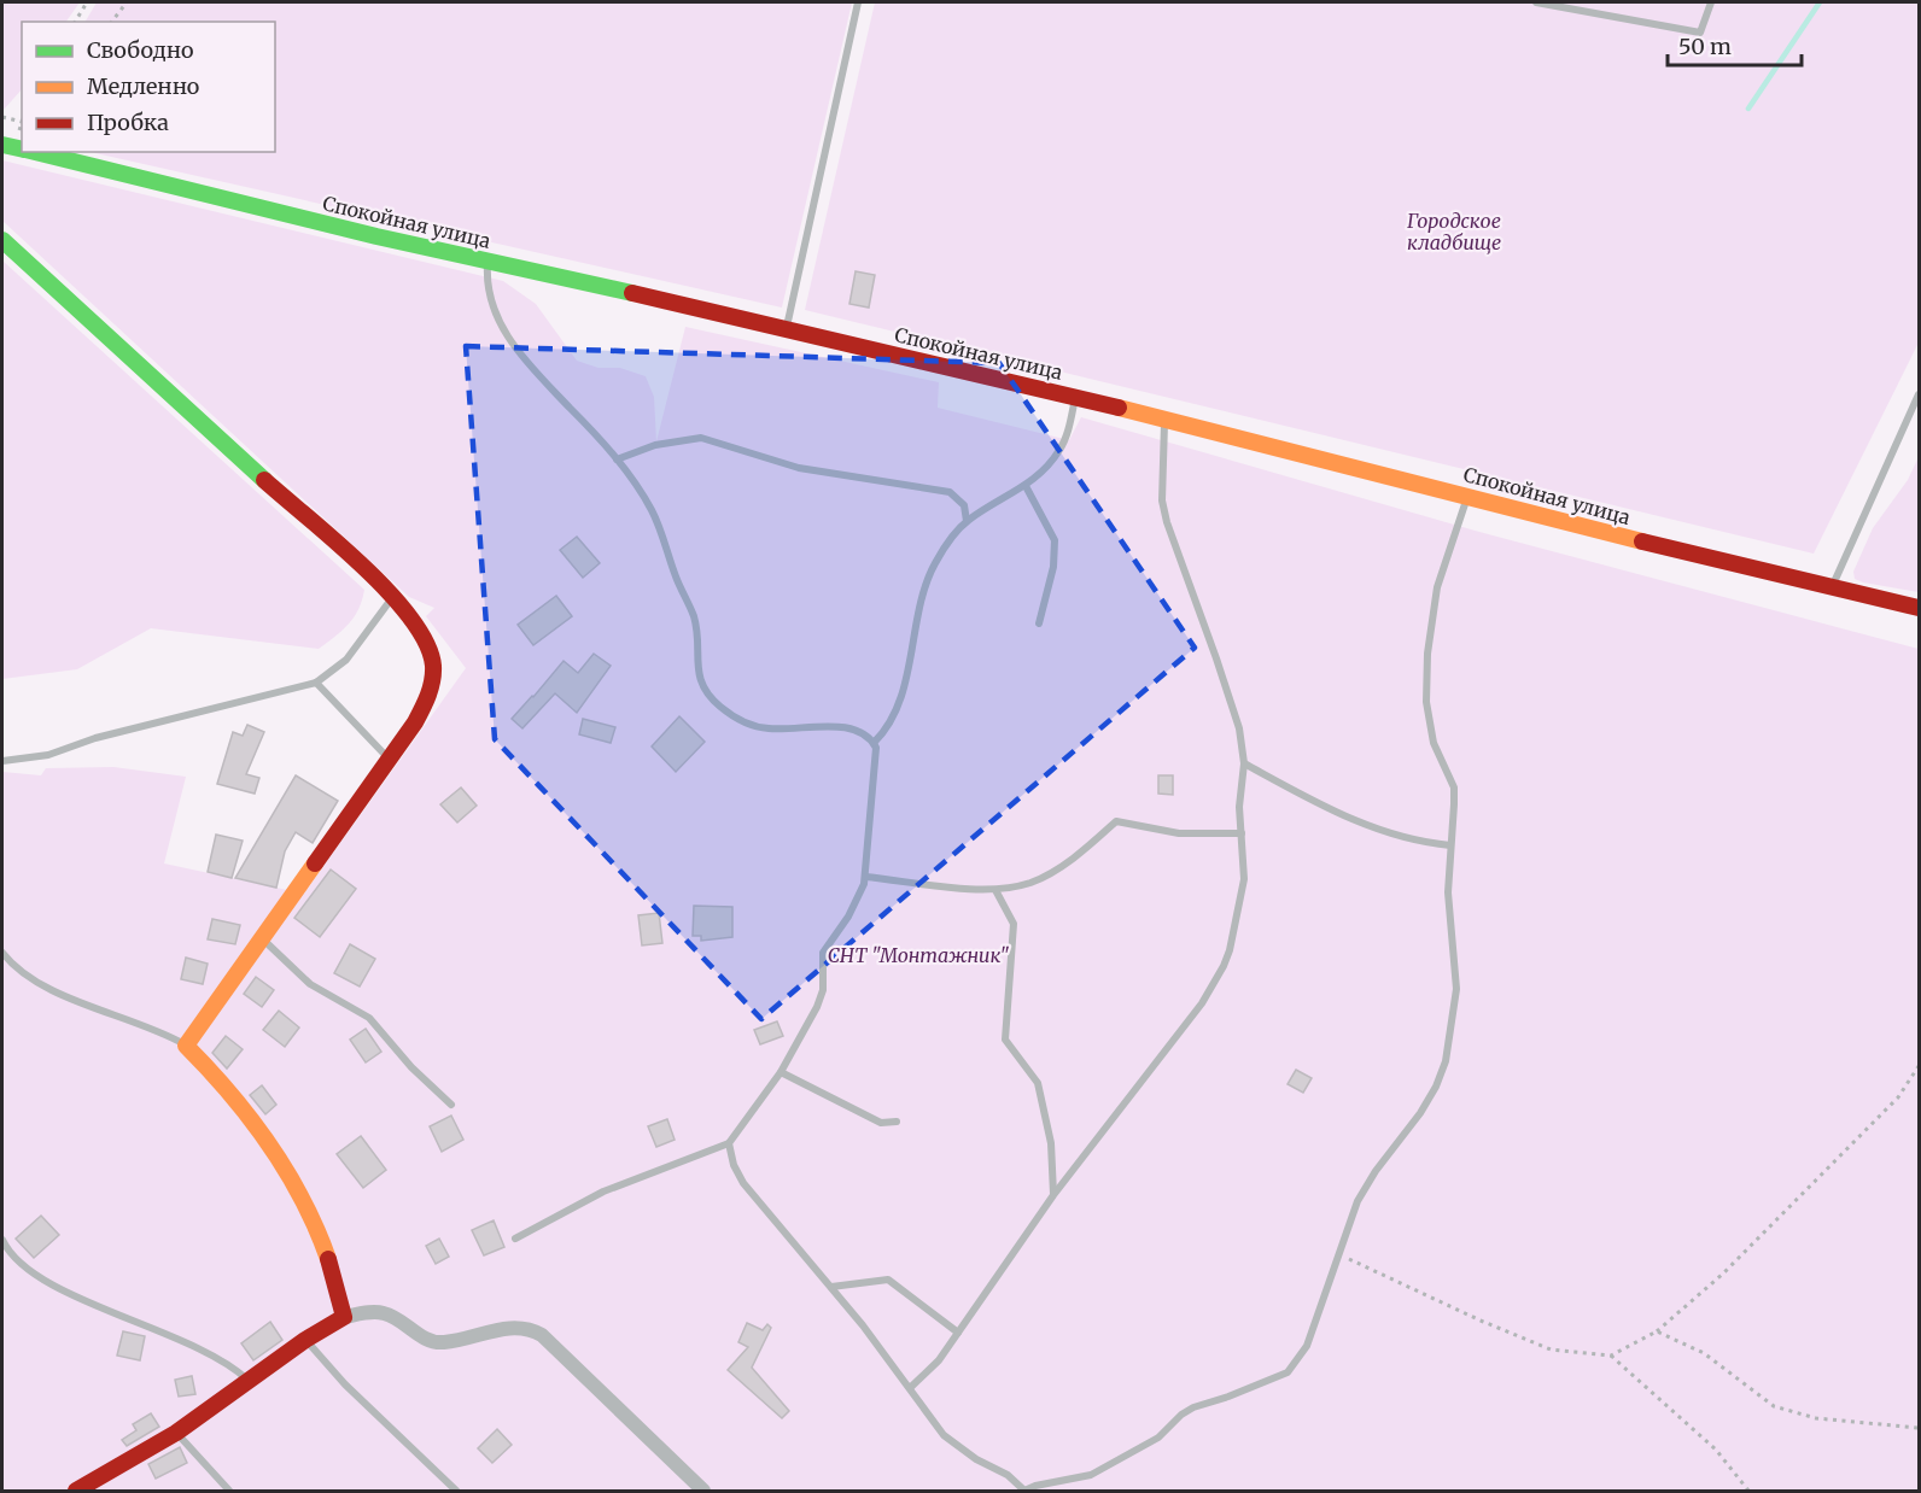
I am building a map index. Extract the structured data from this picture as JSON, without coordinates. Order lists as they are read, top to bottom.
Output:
{
  "streets": {
    "street": ["Спокойная улица"]
  },
  "parks": ["Городское кладбище", "СНТ \"Монтажник\""],
  "legend": ["Свободно", "Медленно", "Пробка"],
  "scale_bar": "50 m"
}
